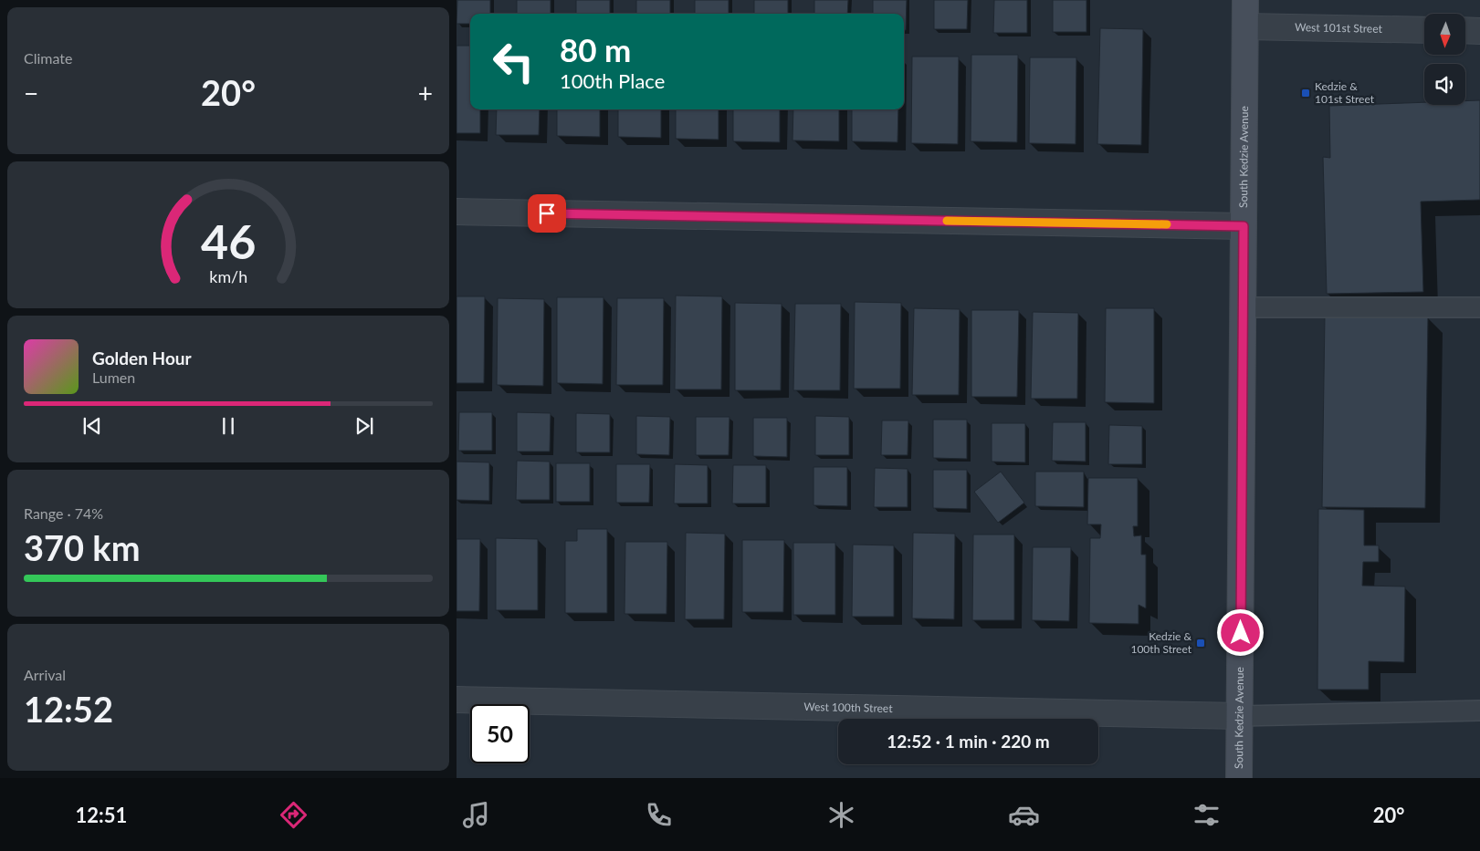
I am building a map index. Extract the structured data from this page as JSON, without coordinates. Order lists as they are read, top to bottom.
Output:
{
  "streets": {
    "main road": ["South Kedzie Avenue"],
    "street": ["West 101st Street", "West 100th Street"]
  },
  "crossings": [
    ["West 101st Street", "South Kedzie Avenue"],
    ["South Kedzie Avenue", "West 100th Street"]
  ],
  "places": {
    "transit": ["Kedzie & 101st Street", "Kedzie & 100th Street"]
  },
  "north": "bottom",
  "page": {
    "tile": [
      "Climate",
      ["Range · 74%", "370 km"],
      ["Arrival", "12:52"]
    ],
    "turn": ["80 m", "100th Place"],
    "heat": ["−", "20°", "+"],
    "song": ["Golden Hour", "Lumen"],
    "limit": "50",
    "trip": "12:52 · 1 min · 220 m",
    "tabs": ["12:51", "20°"],
    "gauge": ["46", "km/h"]
  }
}
